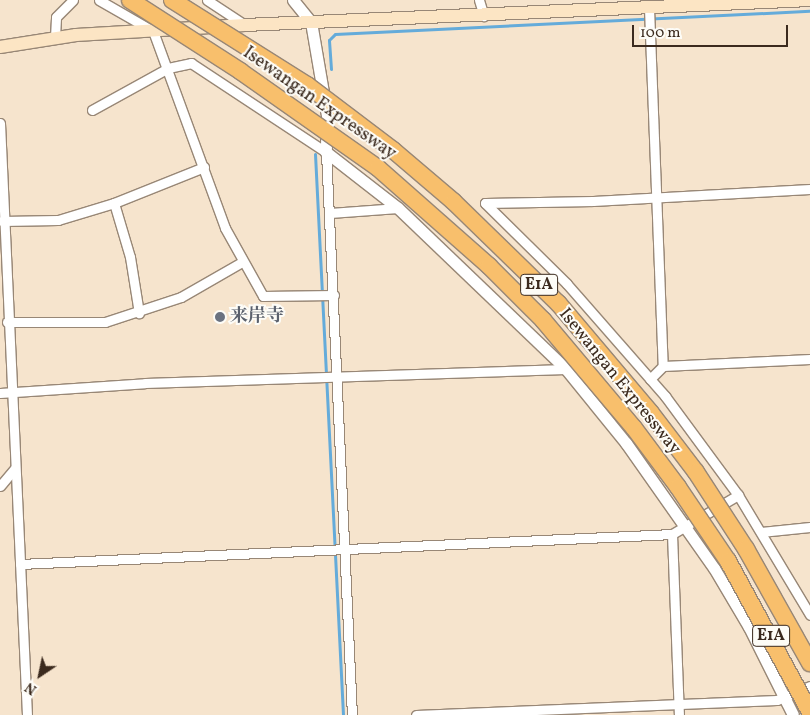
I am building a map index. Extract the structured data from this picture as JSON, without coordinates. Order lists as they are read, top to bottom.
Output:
{
  "streets": {
    "highway": ["Isewangan Expressway", "E1A"]
  },
  "places": ["来岸寺"],
  "scale_bar": "100 m",
  "north": "bottom left"
}
